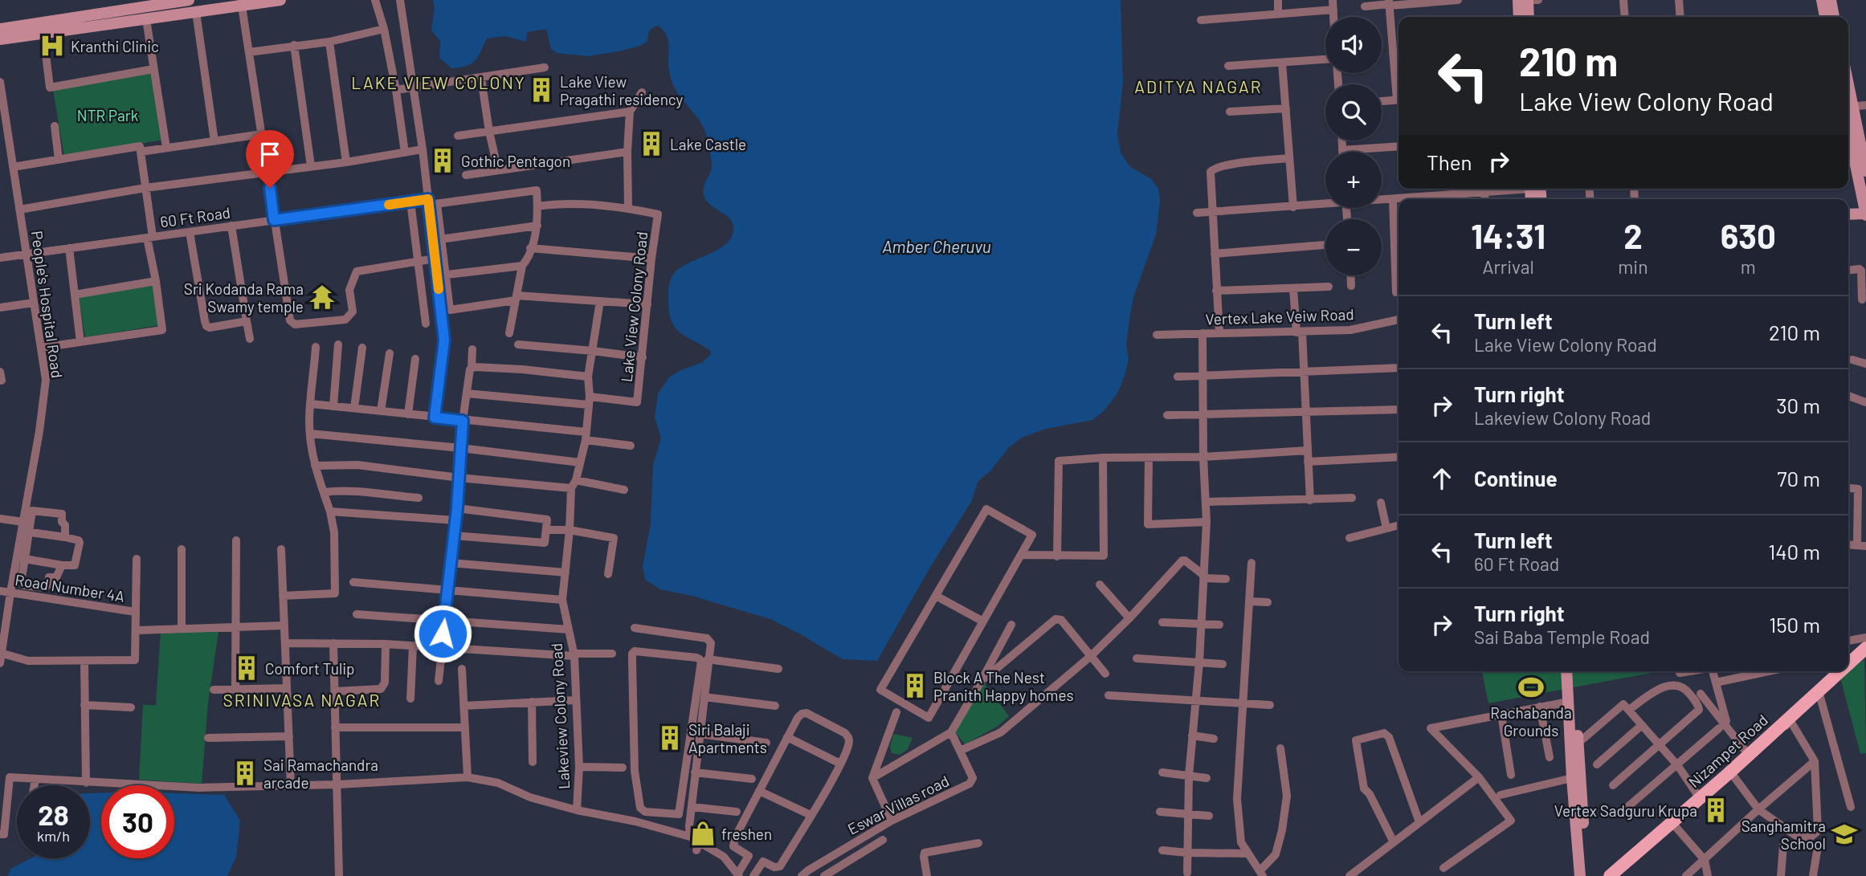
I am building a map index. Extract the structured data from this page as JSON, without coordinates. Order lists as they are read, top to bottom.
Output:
{
  "streets": {
    "main road": ["Nizampet Road"],
    "street": [
      "60 Ft Road",
      "People's Hospital Road",
      "Lake View Colony Road",
      "Vertex Lake Veiw Road",
      "Road Number 4A",
      "Lakeview Colony Road",
      "Eswar Villas road"
    ]
  },
  "crossings": [
    ["60 Ft Road", "People's Hospital Road"],
    ["People's Hospital Road", "Road Number 4A"],
    ["Lake View Colony Road", "Lakeview Colony Road"]
  ],
  "districts": ["LAKE VIEW COLONY", "ADITYA NAGAR", "SRINIVASA NAGAR"],
  "water": ["Amber Cheruvu"],
  "parks": ["NTR Park"],
  "places": {
    "hospital": ["Kranthi Clinic"],
    "building": [
      "Lake View Pragathi residency",
      "Lake Castle",
      "Gothic Pentagon",
      "Comfort Tulip",
      "Block A The Nest Pranith Happy homes",
      "Siri Balaji Apartments",
      "Sai Ramachandra arcade",
      "Vertex Sadguru Krupa"
    ],
    "temple": ["Sri Kodanda Rama Swamy temple"],
    "sports": ["Rachabanda Grounds"],
    "shop": ["freshen"],
    "school or university": ["Sanghamitra School"]
  },
  "page": {
    "map_buttons": ["+", "−"],
    "turn": ["210 m", "Lake View Colony Road"],
    "then": "Then",
    "eta": [
      "14:31",
      "Arrival",
      "2",
      "min",
      "630",
      "m"
    ],
    "list": [
      {
        "name": "Turn left",
        "note": "Lake View Colony Road",
        "value": "210 m"
      },
      {
        "name": "Turn right",
        "note": "Lakeview Colony Road",
        "value": "30 m"
      },
      {
        "name": "Continue",
        "value": "70 m"
      },
      {
        "name": "Turn left",
        "note": "60 Ft Road",
        "value": "140 m"
      },
      {
        "name": "Turn right",
        "note": "Sai Baba Temple Road",
        "value": "150 m"
      }
    ],
    "speed": "28 km/h",
    "limit": "30"
  }
}
